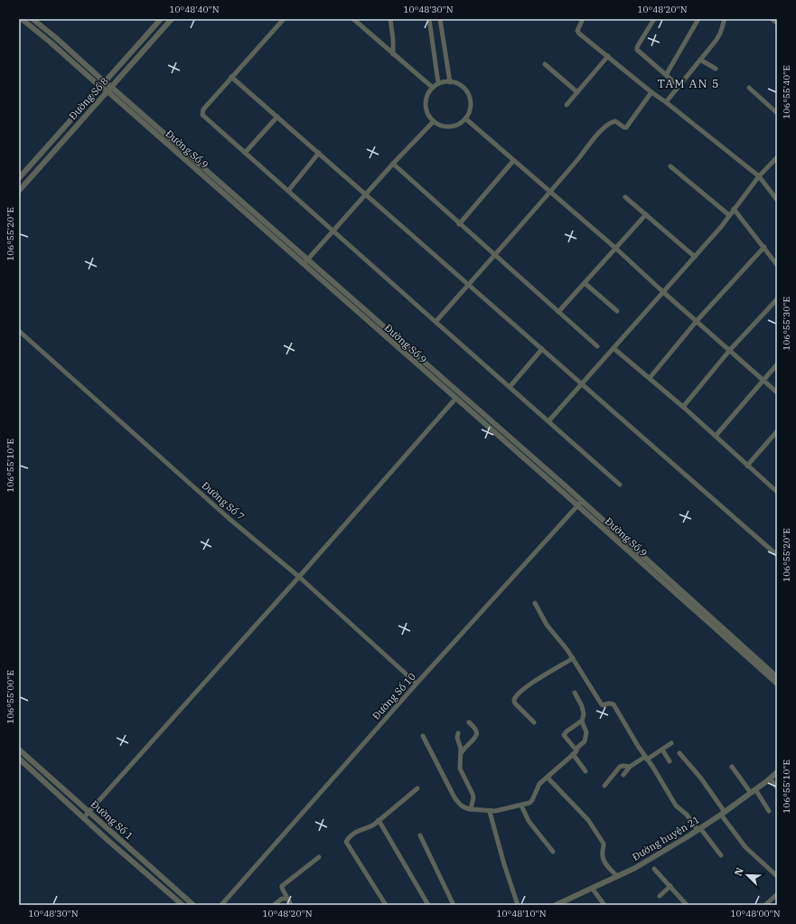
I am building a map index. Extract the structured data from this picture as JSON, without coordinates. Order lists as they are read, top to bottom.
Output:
{
  "streets": {
    "street": [
      "Đường Số 8",
      "Đường Số 9",
      "Đường Số 7",
      "Đường Số 10",
      "Đường Số 1",
      "Đường huyện 21"
    ]
  },
  "crossings": [
    ["Đường Số 8", "Đường Số 9"],
    ["Đường Số 9", "Đường Số 10"],
    ["Đường Số 7", "Đường Số 10"]
  ],
  "districts": ["TAM AN 5"],
  "north": "top left",
  "coordinates": [
    "10°48'40\"N",
    "10°48'30\"N",
    "10°48'20\"N",
    "106°55'40\"E",
    "106°55'20\"E",
    "106°55'30\"E",
    "106°55'10\"E",
    "106°55'00\"E",
    "10°48'10\"N",
    "10°48'00\"N"
  ]
}
